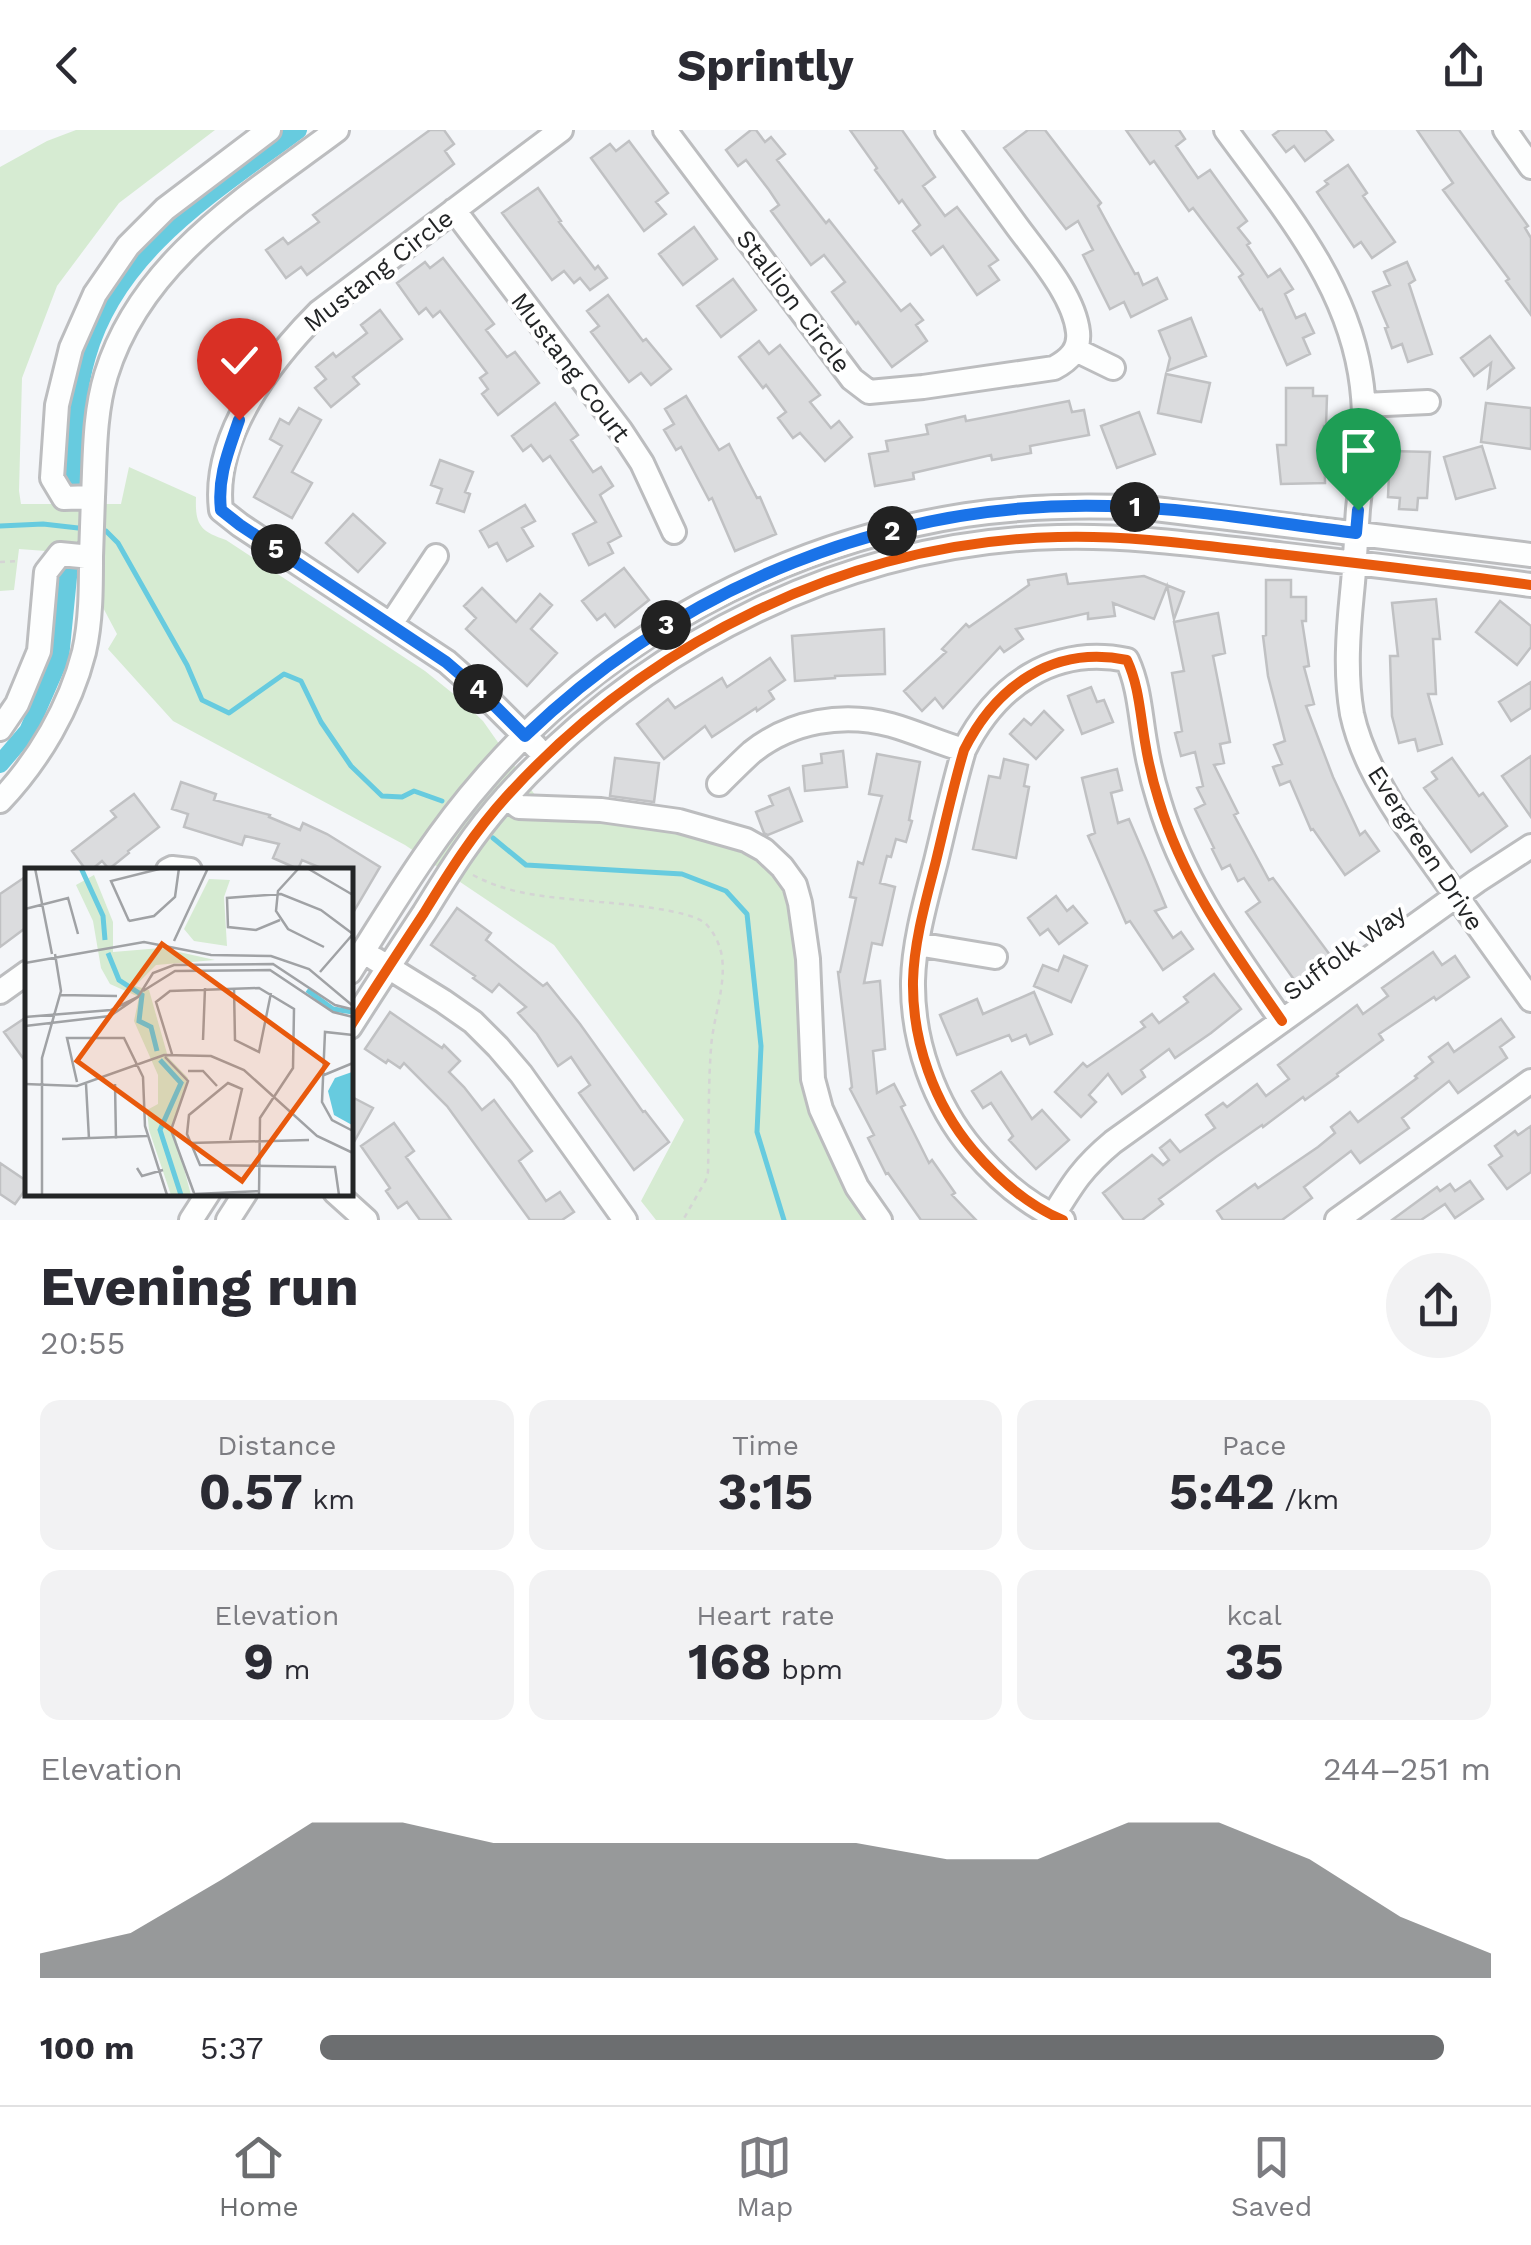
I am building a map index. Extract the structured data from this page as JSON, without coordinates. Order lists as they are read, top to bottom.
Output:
{
  "streets": {
    "street": [
      "Mustang Circle",
      "Stallion Circle",
      "Mustang Court",
      "Evergreen Drive",
      "Suffolk Way"
    ]
  },
  "crossings": [
    ["Mustang Circle", "Mustang Court"],
    ["Evergreen Drive", "Suffolk Way"]
  ],
  "page": {
    "header": "Sprintly",
    "pins": [
      "1",
      "2",
      "5",
      "3",
      "4"
    ],
    "heading": ["Evening run", "20:55"],
    "stats": [
      ["Distance", "0.57 km"],
      ["Time", "3:15"],
      ["Pace", "5:42 /km"],
      ["Elevation", "9 m"],
      ["Heart rate", "168 bpm"],
      ["kcal", "35"]
    ],
    "chart": ["Elevation", "244–251 m"],
    "list": [
      {
        "name": "100 m",
        "note": "5:37"
      }
    ],
    "tabs": ["Home", "Map", "Saved"]
  }
}
